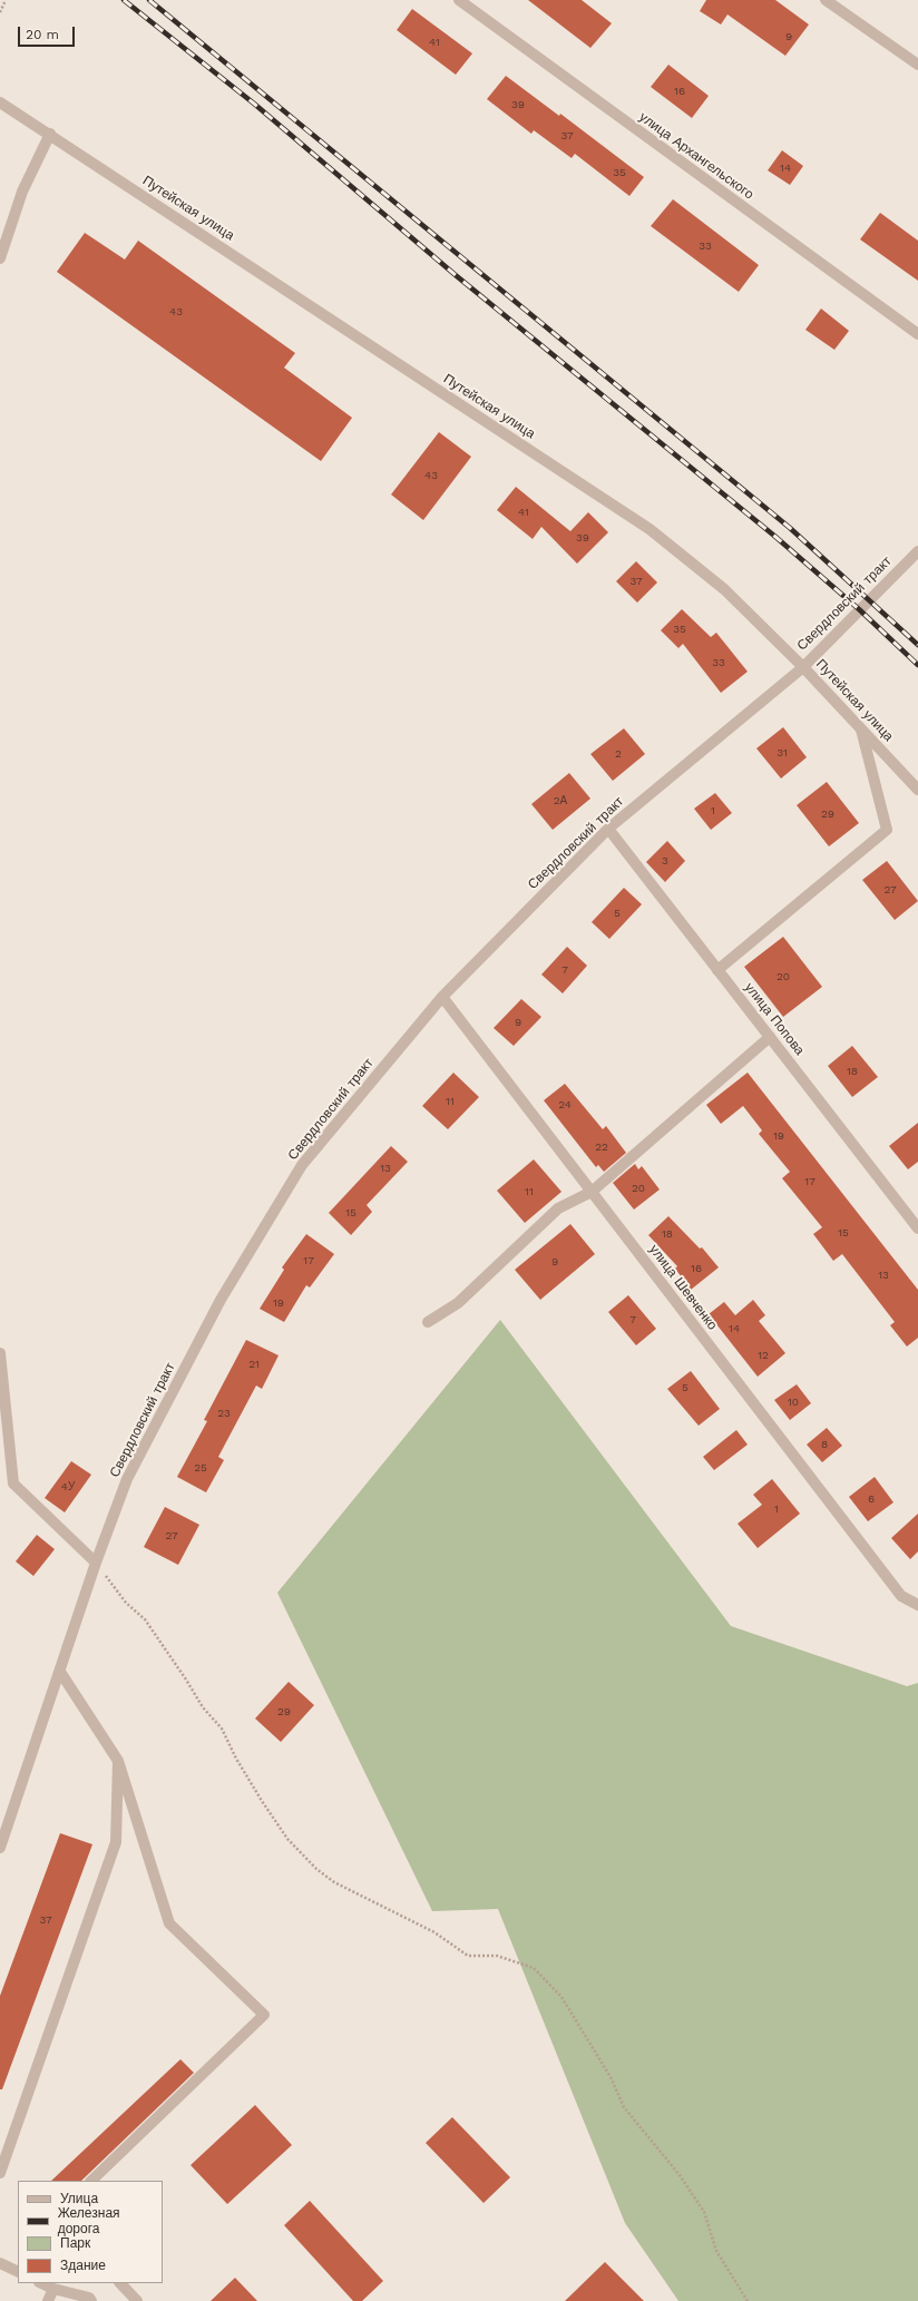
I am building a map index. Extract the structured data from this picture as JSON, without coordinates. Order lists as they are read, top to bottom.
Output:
{
  "streets": {
    "street": [
      "улица Архангельского",
      "Путейская улица",
      "Свердловский тракт",
      "улица Попова",
      "улица Шевченко"
    ]
  },
  "crossings": [
    ["Путейская улица", "Свердловский тракт"],
    ["Свердловский тракт", "улица Попова"],
    ["Свердловский тракт", "улица Шевченко"]
  ],
  "house_numbers": [
    "9",
    "41",
    "16",
    "39",
    "37",
    "14",
    "35",
    "33",
    "43",
    "43",
    "41",
    "39",
    "37",
    "35",
    "33",
    "31",
    "2",
    "2А",
    "1",
    "29",
    "3",
    "27",
    "5",
    "7",
    "20",
    "9",
    "18",
    "11",
    "24",
    "19",
    "22",
    "13",
    "17",
    "20",
    "11",
    "15",
    "15",
    "18",
    "17",
    "9",
    "16",
    "13",
    "19",
    "7",
    "14",
    "12",
    "21",
    "5",
    "10",
    "23",
    "8",
    "25",
    "4У",
    "6",
    "1",
    "27",
    "29",
    "37"
  ],
  "legend": [
    "Улица",
    "Железная дорога",
    "Парк",
    "Здание"
  ],
  "scale_bar": "20 m"
}
